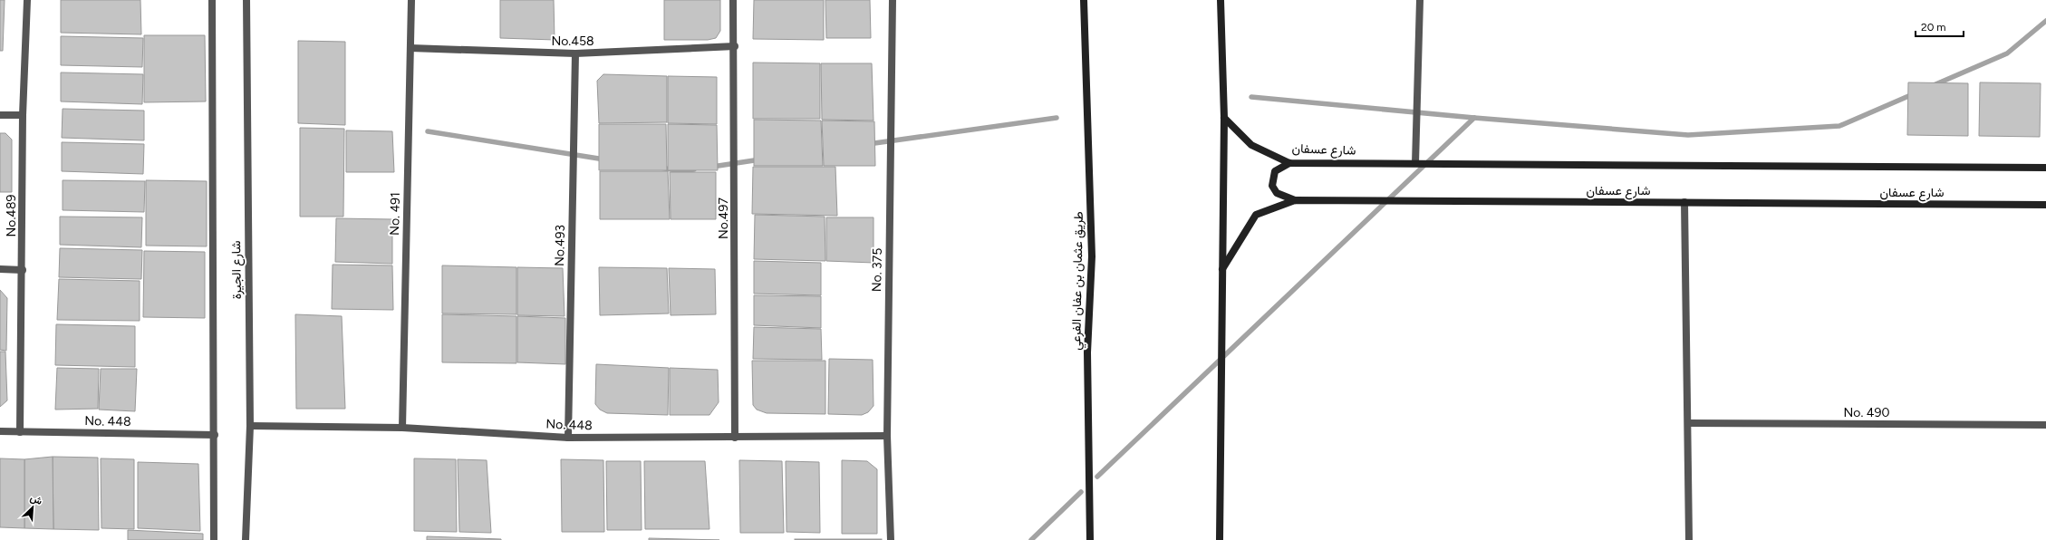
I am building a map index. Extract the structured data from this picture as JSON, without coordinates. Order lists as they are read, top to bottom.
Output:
{
  "streets": {
    "street": [
      "No.458",
      "شارع عسفان",
      "No. 491",
      "No.489",
      "No.497",
      "No.493",
      "شارع الجيرة",
      "No. 375",
      "طريق عثمان بن عفان الفرعي",
      "No. 490",
      "No. 448"
    ]
  },
  "crossings": [
    ["No.458", "No. 491"],
    ["No.458", "No.497"],
    ["No.458", "No.493"],
    ["No. 491", "No. 448"],
    ["No.489", "No. 448"],
    ["No.497", "No. 448"],
    ["No.493", "No. 448"],
    ["شارع الجيرة", "No. 448"],
    ["No. 375", "No. 448"]
  ],
  "scale_bar": "20 m",
  "north": "top right"
}
